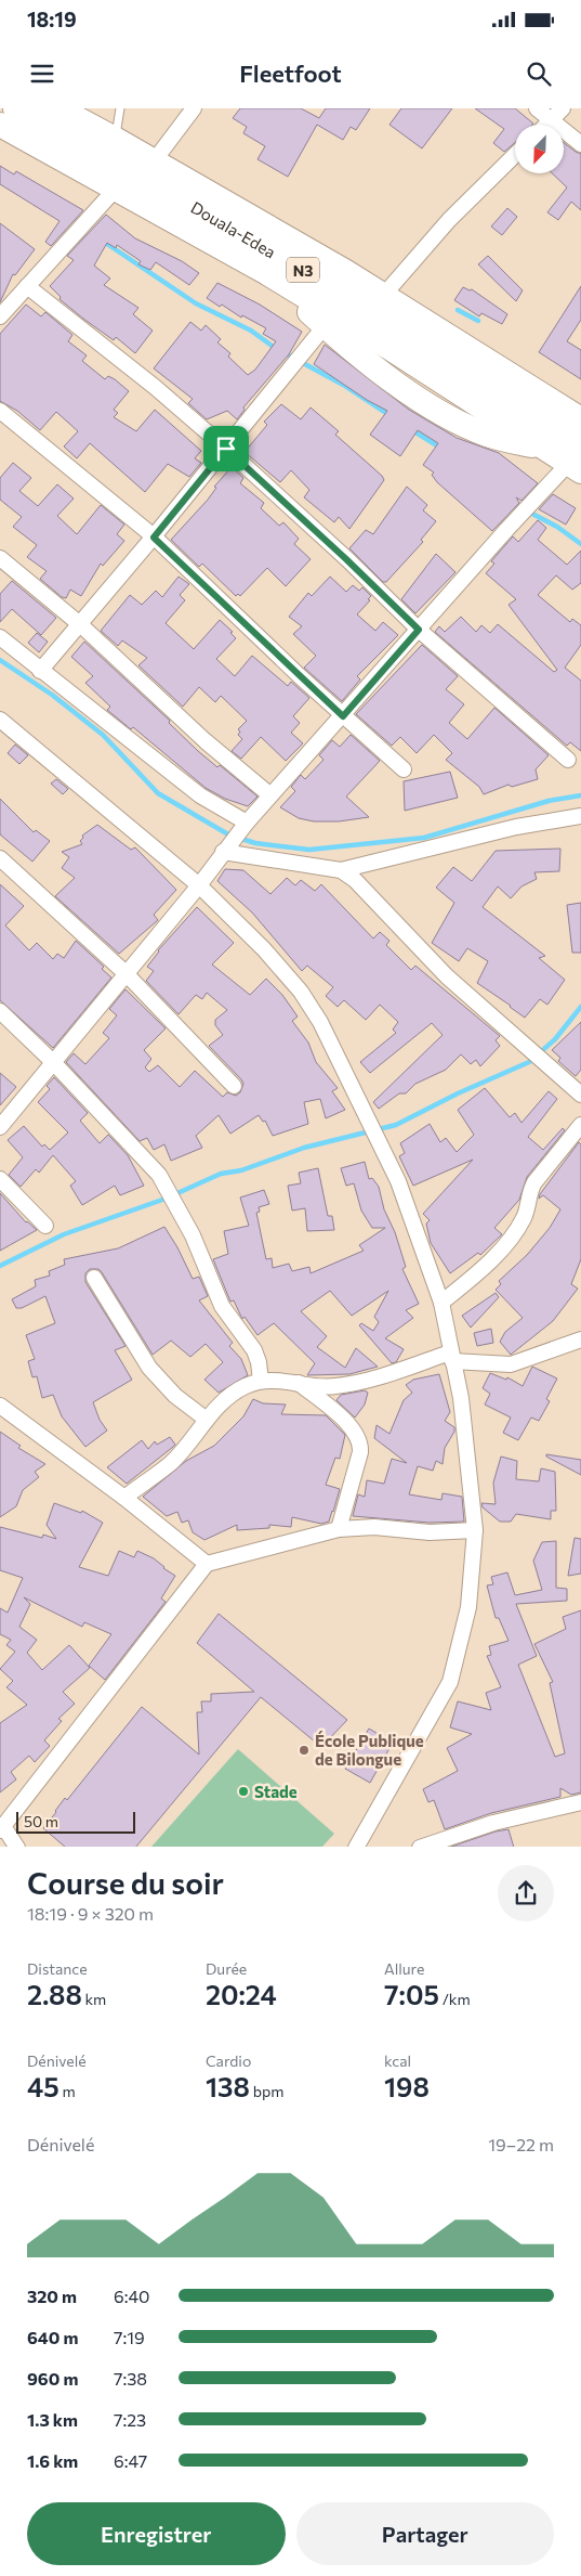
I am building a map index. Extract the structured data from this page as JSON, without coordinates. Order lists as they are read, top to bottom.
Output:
{
  "streets": {
    "highway": ["Douala-Edea", "N3"]
  },
  "places": ["École Publique de Bilongue", "Stade"],
  "scale_bar": "50 m",
  "north": "bottom left",
  "page": {
    "status": "18:19",
    "header": "Fleetfoot",
    "scale": "50 m",
    "heading": ["Course du soir", "18:19 · 9 × 320 m"],
    "stats": [
      ["Distance", "2.88 km"],
      ["Durée", "20:24"],
      ["Allure", "7:05 /km"],
      ["Dénivelé", "45 m"],
      ["Cardio", "138 bpm"],
      ["kcal", "198"]
    ],
    "chart": ["Dénivelé", "19–22 m"],
    "list": [
      {
        "name": "320 m",
        "note": "6:40"
      },
      {
        "name": "640 m",
        "note": "7:19"
      },
      {
        "name": "960 m",
        "note": "7:38"
      },
      {
        "name": "1.3 km",
        "note": "7:23"
      },
      {
        "name": "1.6 km",
        "note": "6:47"
      }
    ],
    "buttons": ["Enregistrer", "Partager"]
  }
}
